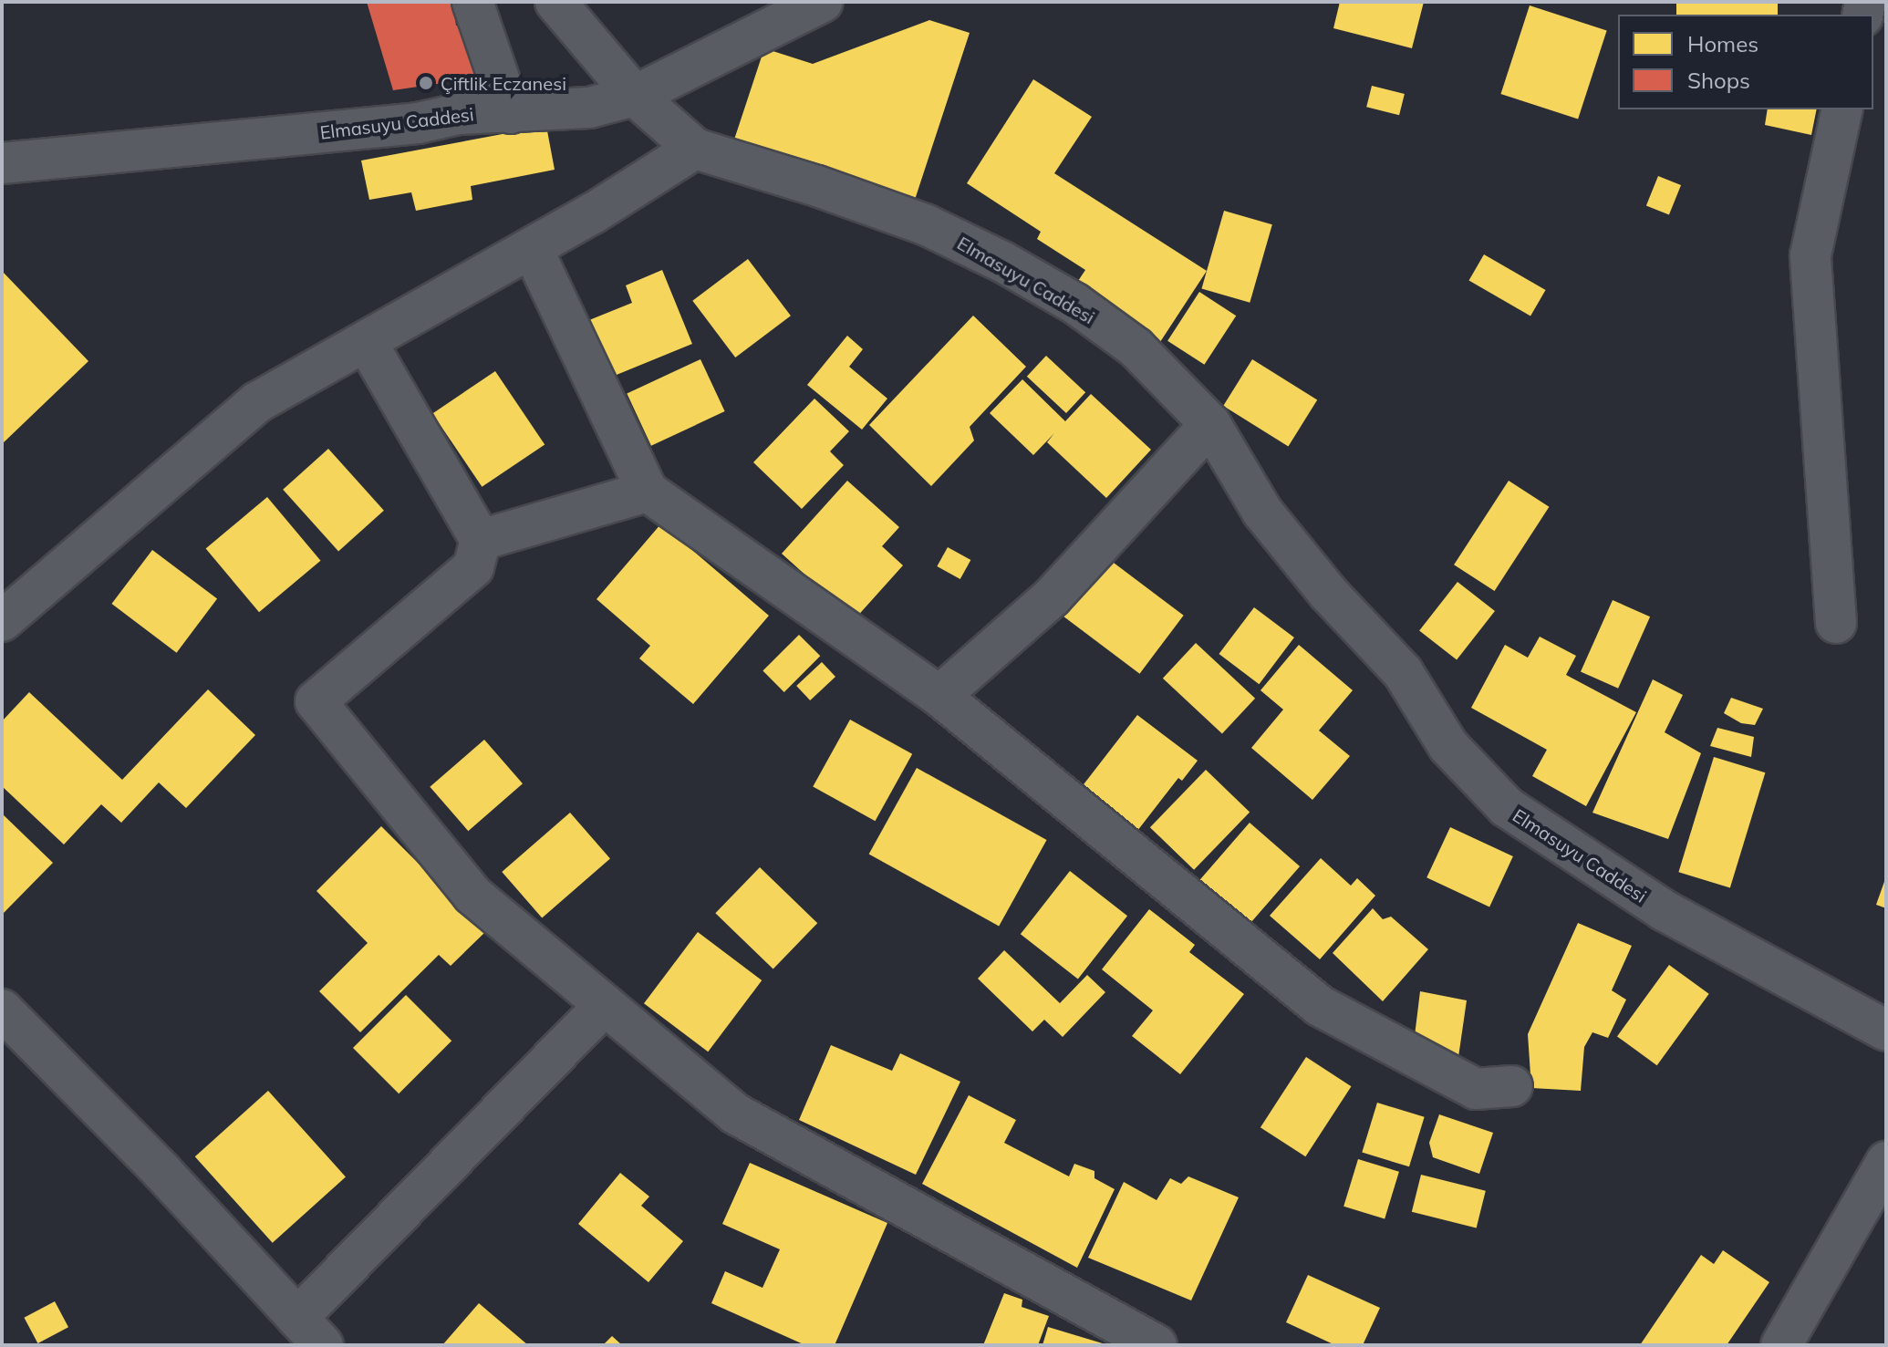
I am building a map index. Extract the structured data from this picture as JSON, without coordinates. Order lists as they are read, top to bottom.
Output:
{
  "streets": {
    "street": ["Elmasuyu Caddesi"]
  },
  "places": ["Çiftlik Eczanesi"],
  "legend": ["Homes", "Shops"]
}
